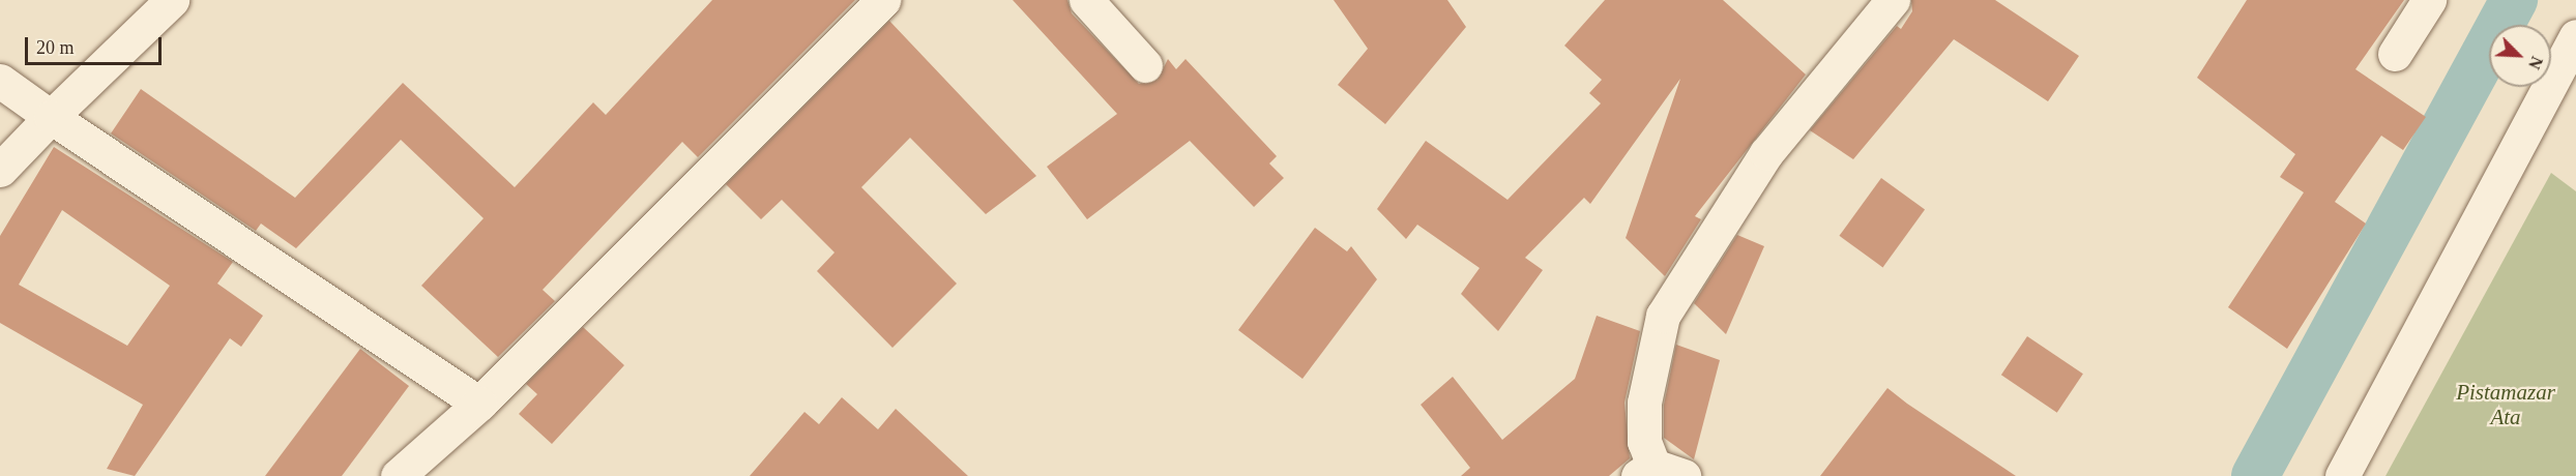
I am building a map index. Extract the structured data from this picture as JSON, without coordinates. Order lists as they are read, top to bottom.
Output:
{
  "parks": ["Pistamazar Ata"],
  "scale_bar": "20 m",
  "north": "bottom right"
}
